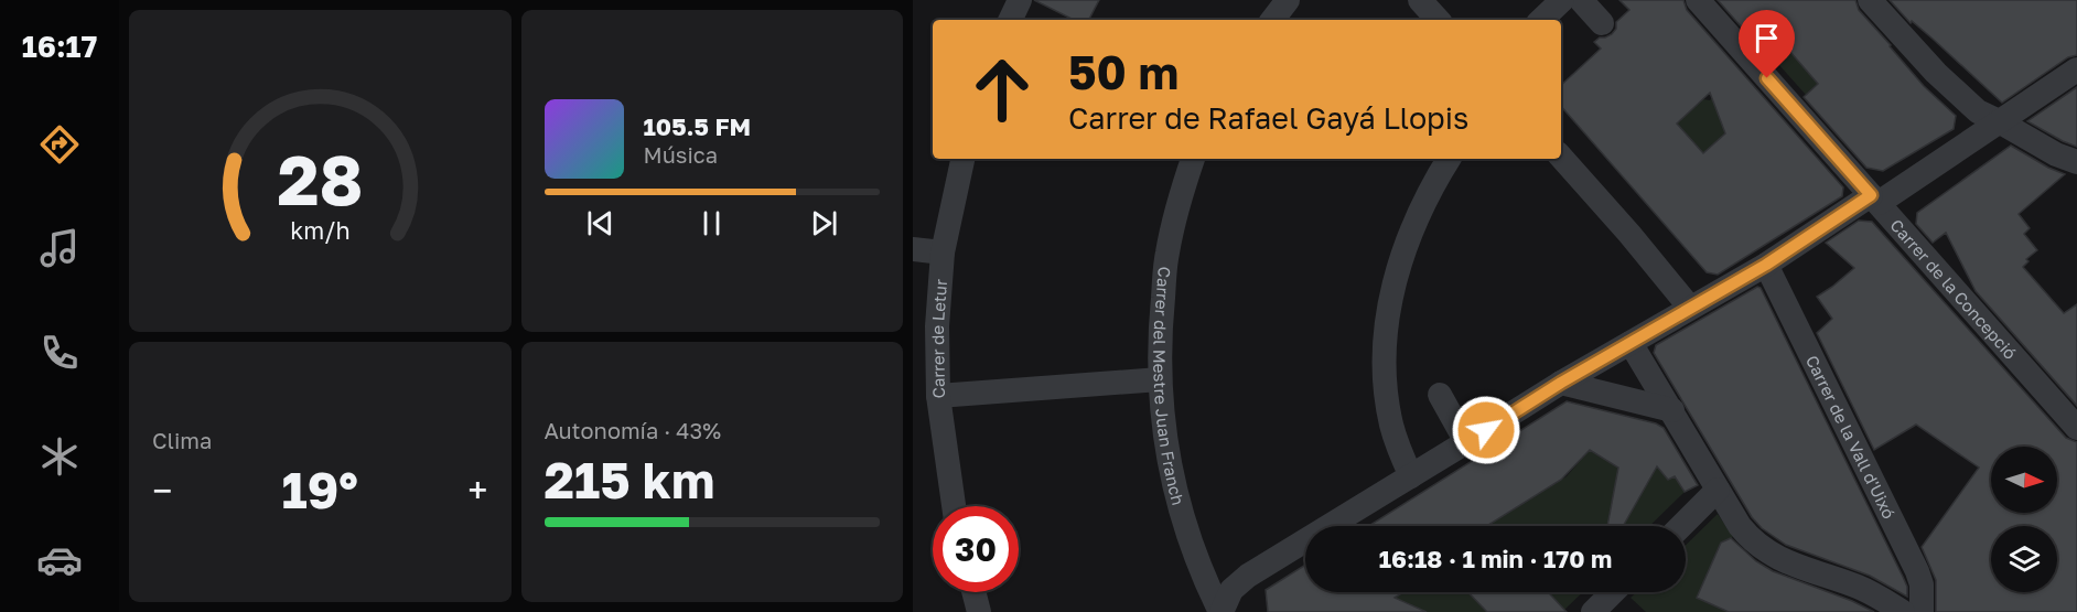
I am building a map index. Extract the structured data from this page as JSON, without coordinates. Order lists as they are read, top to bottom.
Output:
{
  "streets": {
    "street": [
      "Carrer de la Concepció",
      "Carrer de Letur",
      "Carrer del Mestre Juan Franch",
      "Carrer de la Vall d'Uixó"
    ]
  },
  "north": "right",
  "page": {
    "tabs": "16:17",
    "turn": ["50 m", "Carrer de Rafael Gayá Llopis"],
    "song": ["105.5 FM", "Música"],
    "tile": [
      "Clima",
      ["Autonomía · 43%", "215 km"]
    ],
    "heat": ["−", "19°", "+"],
    "limit": "30",
    "trip": "16:18 · 1 min · 170 m",
    "gauge": ["28", "km/h"]
  }
}
